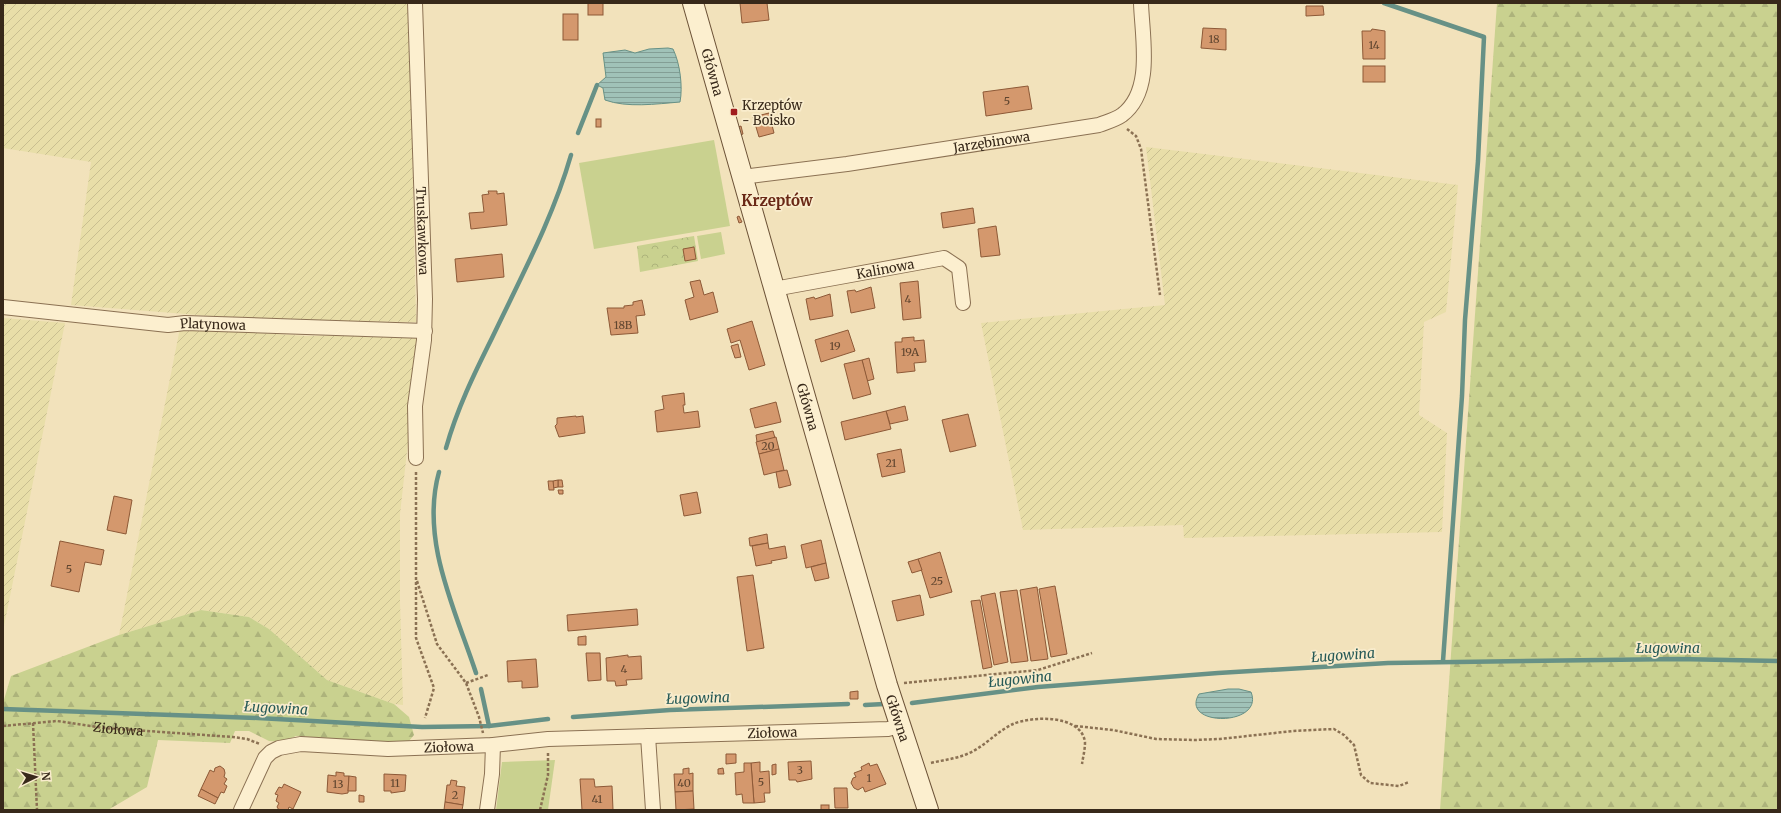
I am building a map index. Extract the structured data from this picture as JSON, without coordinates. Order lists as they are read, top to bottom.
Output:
{
  "streets": {
    "street": [
      "Główna",
      "Jarzębinowa",
      "Truskawkowa",
      "Kalinowa",
      "Platynowa",
      "Ziołowa"
    ]
  },
  "crossings": [
    ["Główna", "Jarzębinowa"],
    ["Główna", "Kalinowa"],
    ["Główna", "Ziołowa"],
    ["Truskawkowa", "Platynowa"]
  ],
  "districts": ["Krzeptów"],
  "water": ["Ługowina"],
  "places": {
    "transit": ["Krzeptów - Boisko"]
  },
  "house_numbers": [
    "18",
    "14",
    "5",
    "4",
    "18B",
    "19",
    "19A",
    "20",
    "21",
    "5",
    "25",
    "4",
    "3",
    "1",
    "5",
    "11",
    "40",
    "13",
    "2",
    "41"
  ],
  "north": "right"
}
